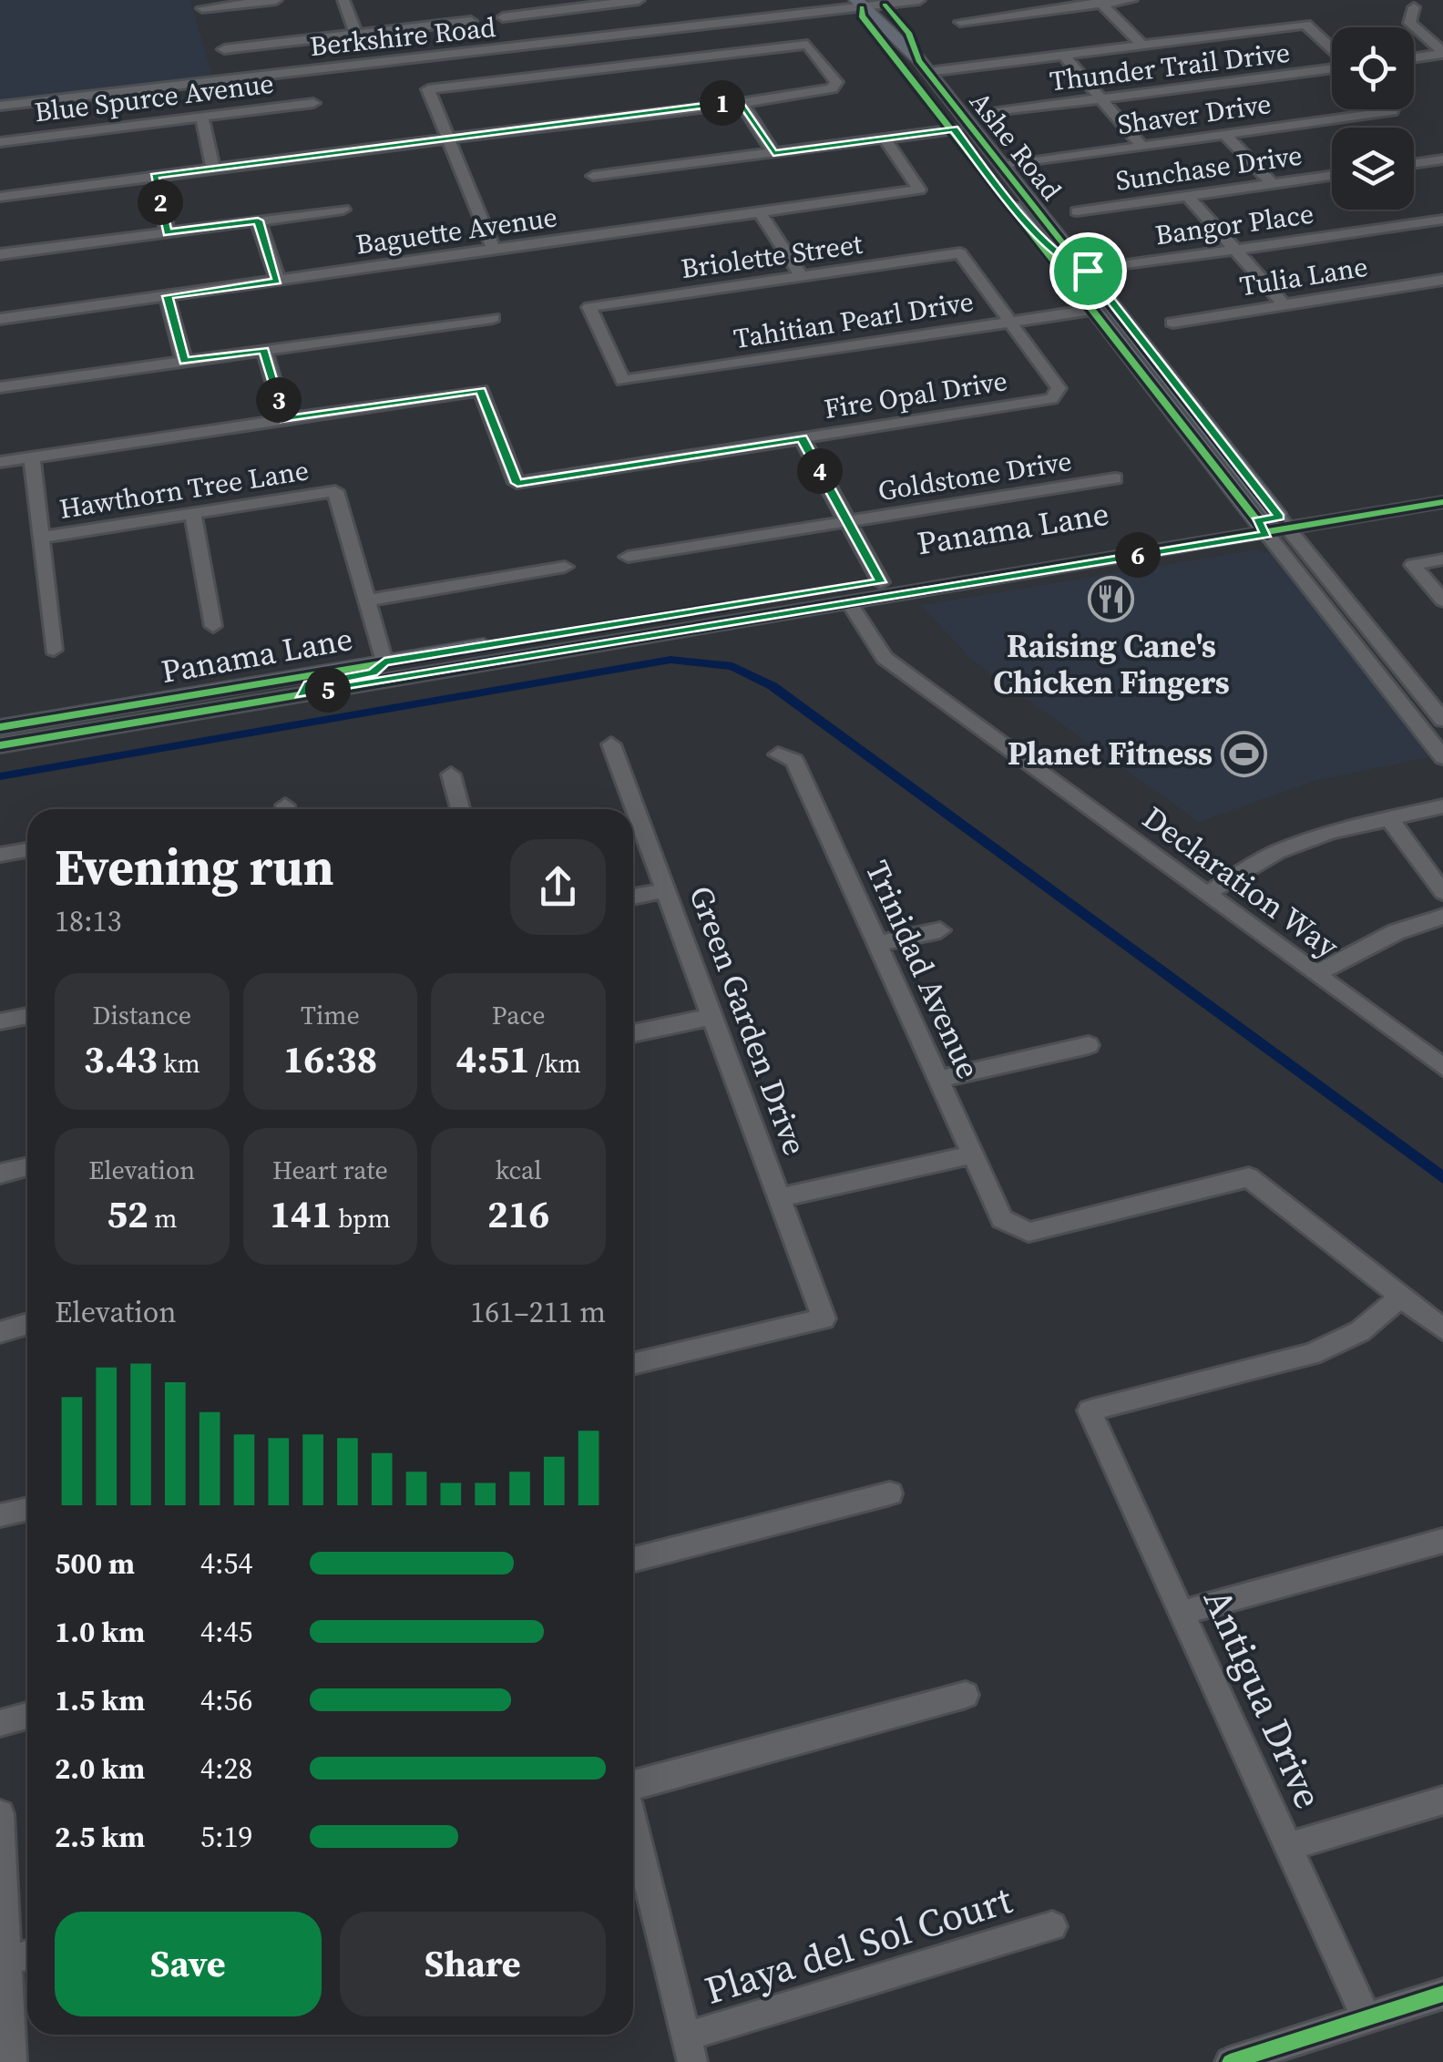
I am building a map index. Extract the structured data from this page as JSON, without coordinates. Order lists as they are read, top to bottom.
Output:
{
  "streets": {
    "main road": ["Ashe Road", "Panama Lane"],
    "street": [
      "Berkshire Road",
      "Thunder Trail Drive",
      "Blue Spurce Avenue",
      "Shaver Drive",
      "Sunchase Drive",
      "Bangor Place",
      "Baguette Avenue",
      "Briolette Street",
      "Tulia Lane",
      "Tahitian Pearl Drive",
      "Fire Opal Drive",
      "Goldstone Drive",
      "Hawthorn Tree Lane",
      "Declaration Way",
      "Trinidad Avenue",
      "Green Garden Drive",
      "Antigua Drive",
      "Playa del Sol Court"
    ]
  },
  "crossings": [
    ["Berkshire Road", "Ashe Road"],
    ["Shaver Drive", "Ashe Road"],
    ["Ashe Road", "Bangor Place"],
    ["Ashe Road", "Tahitian Pearl Drive"],
    ["Ashe Road", "Panama Lane"],
    ["Briolette Street", "Tahitian Pearl Drive"],
    ["Briolette Street", "Fire Opal Drive"],
    ["Tahitian Pearl Drive", "Fire Opal Drive"],
    ["Panama Lane", "Declaration Way"],
    ["Trinidad Avenue", "Antigua Drive"]
  ],
  "places": {
    "restaurant": ["Raising Cane's Chicken Fingers"],
    "sports": ["Planet Fitness"]
  },
  "page": {
    "pins": [
      "1",
      "2",
      "3",
      "4",
      "6",
      "5"
    ],
    "heading": ["Evening run", "18:13"],
    "stats": [
      ["Distance", "3.43 km"],
      ["Time", "16:38"],
      ["Pace", "4:51 /km"],
      ["Elevation", "52 m"],
      ["Heart rate", "141 bpm"],
      ["kcal", "216"]
    ],
    "chart": ["Elevation", "161–211 m"],
    "list": [
      {
        "name": "500 m",
        "note": "4:54"
      },
      {
        "name": "1.0 km",
        "note": "4:45"
      },
      {
        "name": "1.5 km",
        "note": "4:56"
      },
      {
        "name": "2.0 km",
        "note": "4:28"
      },
      {
        "name": "2.5 km",
        "note": "5:19"
      }
    ],
    "buttons": ["Save", "Share"]
  }
}
